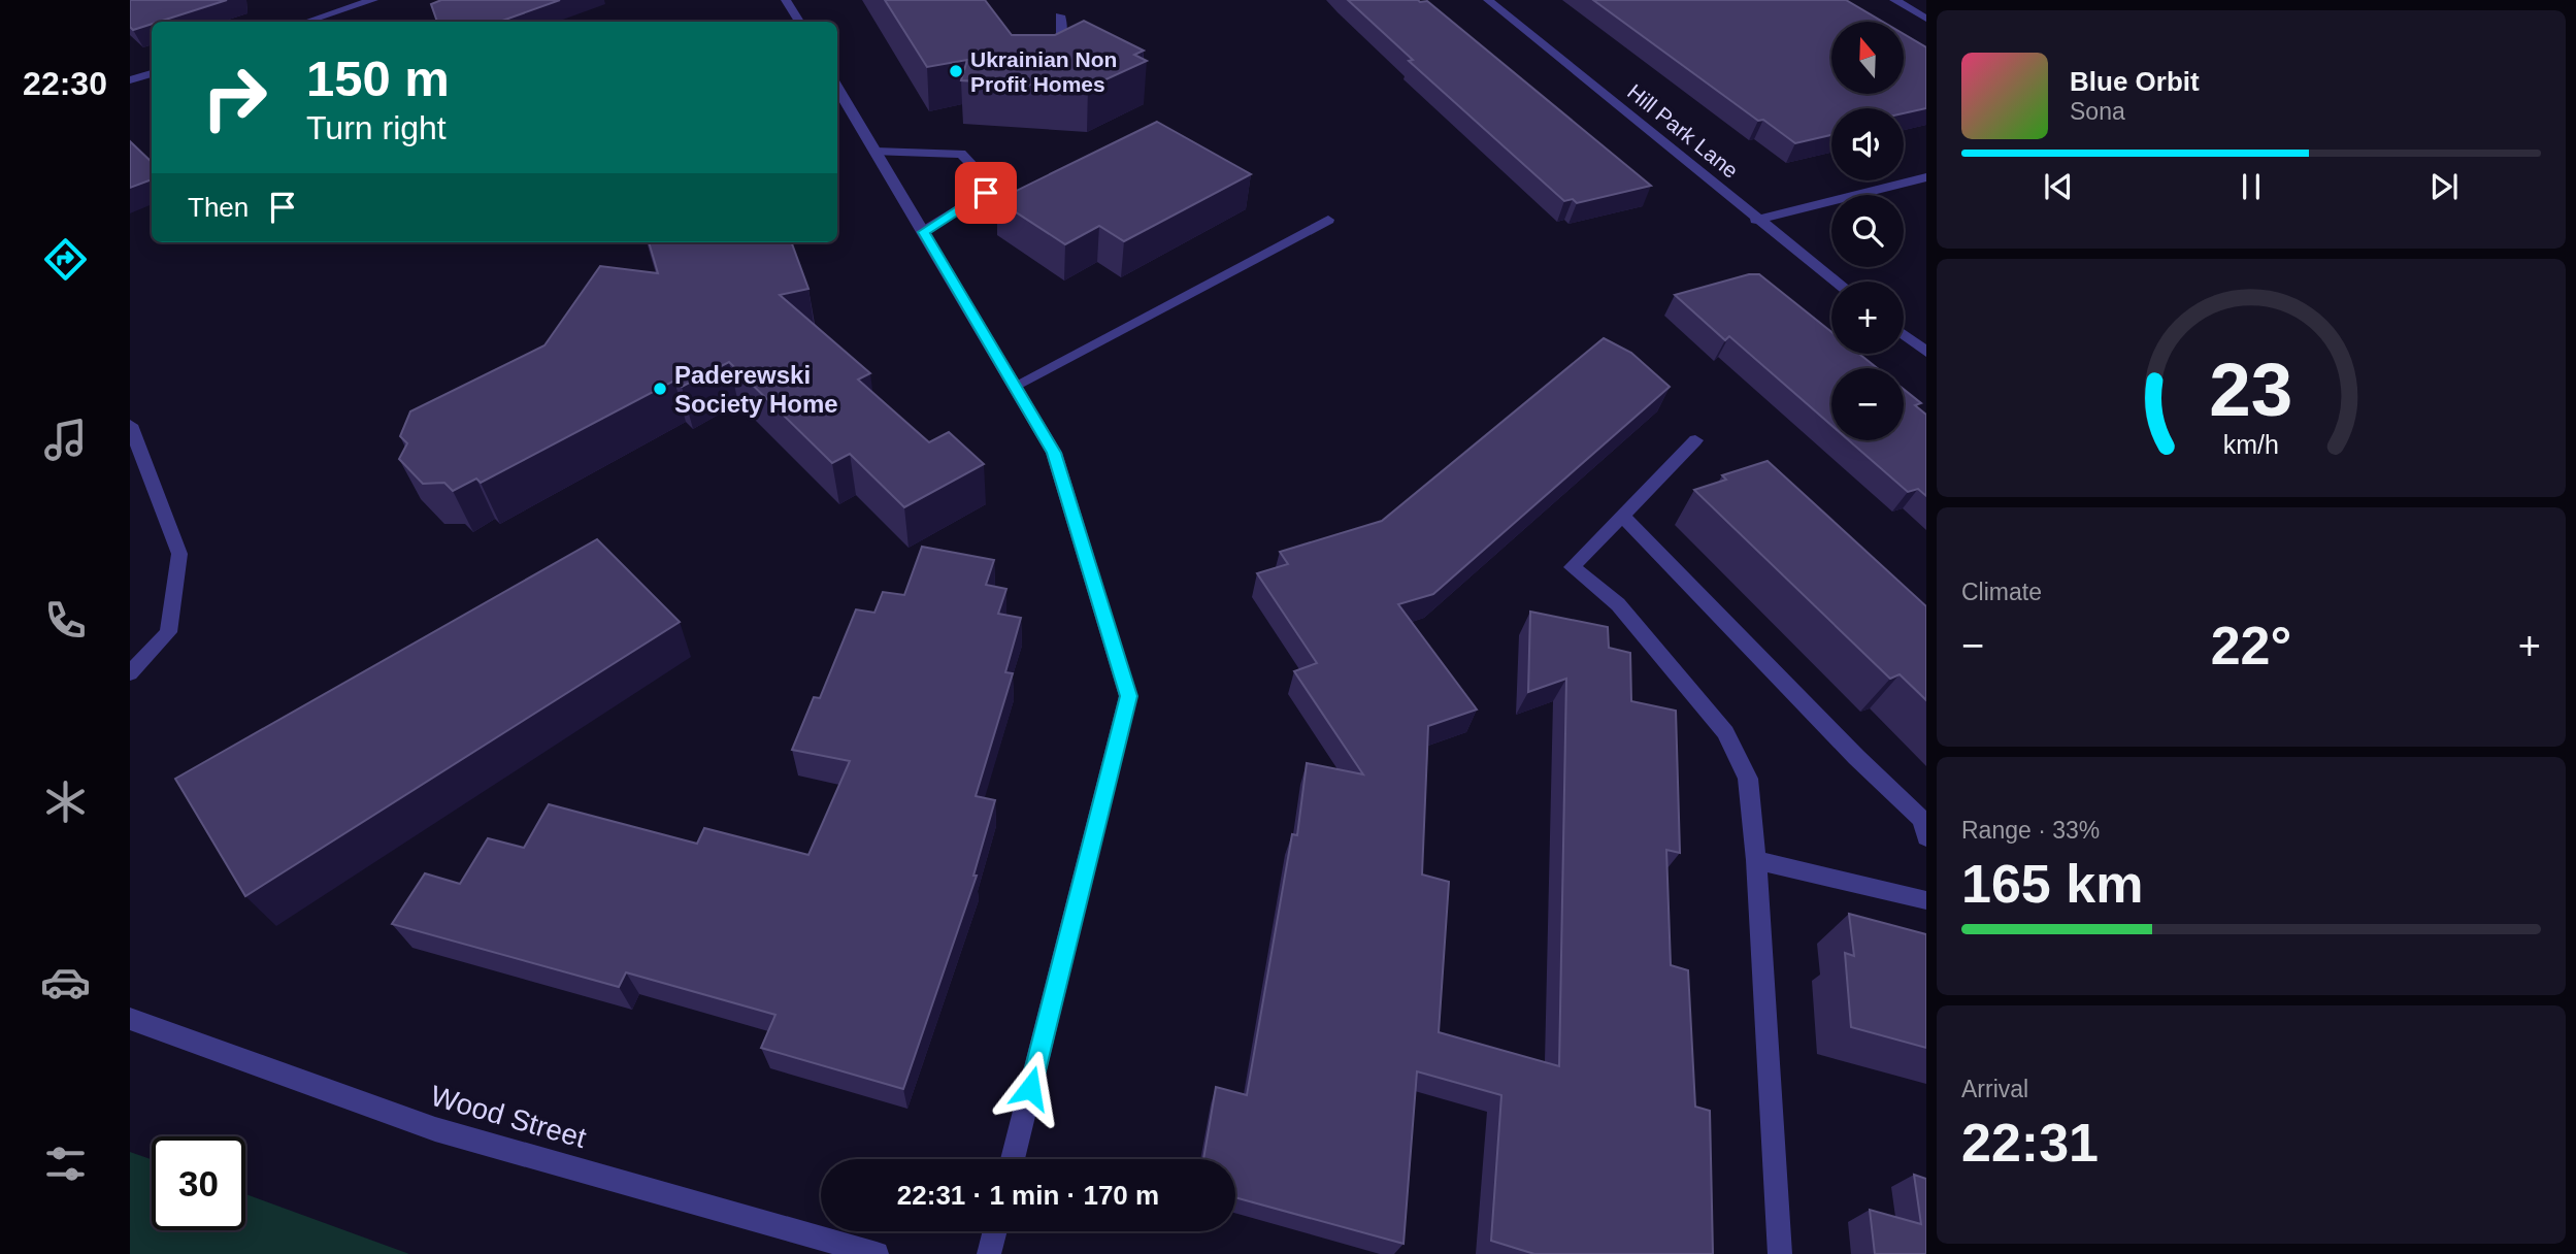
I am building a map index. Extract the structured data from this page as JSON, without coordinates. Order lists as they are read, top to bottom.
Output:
{
  "streets": {
    "street": ["Hill Park Lane", "Wood Street"]
  },
  "places": ["Ukrainian Non Profit Homes", "Paderewski Society Home"],
  "north": "top",
  "page": {
    "tabs": "22:30",
    "map_buttons": ["+", "−"],
    "turn": ["150 m", "Turn right"],
    "song": ["Blue Orbit", "Sona"],
    "then": "Then",
    "tile": [
      "Climate",
      ["Range · 33%", "165 km"],
      ["Arrival", "22:31"]
    ],
    "heat": ["−", "22°", "+"],
    "limit": "30",
    "trip": "22:31 · 1 min · 170 m",
    "gauge": ["23", "km/h"]
  }
}
